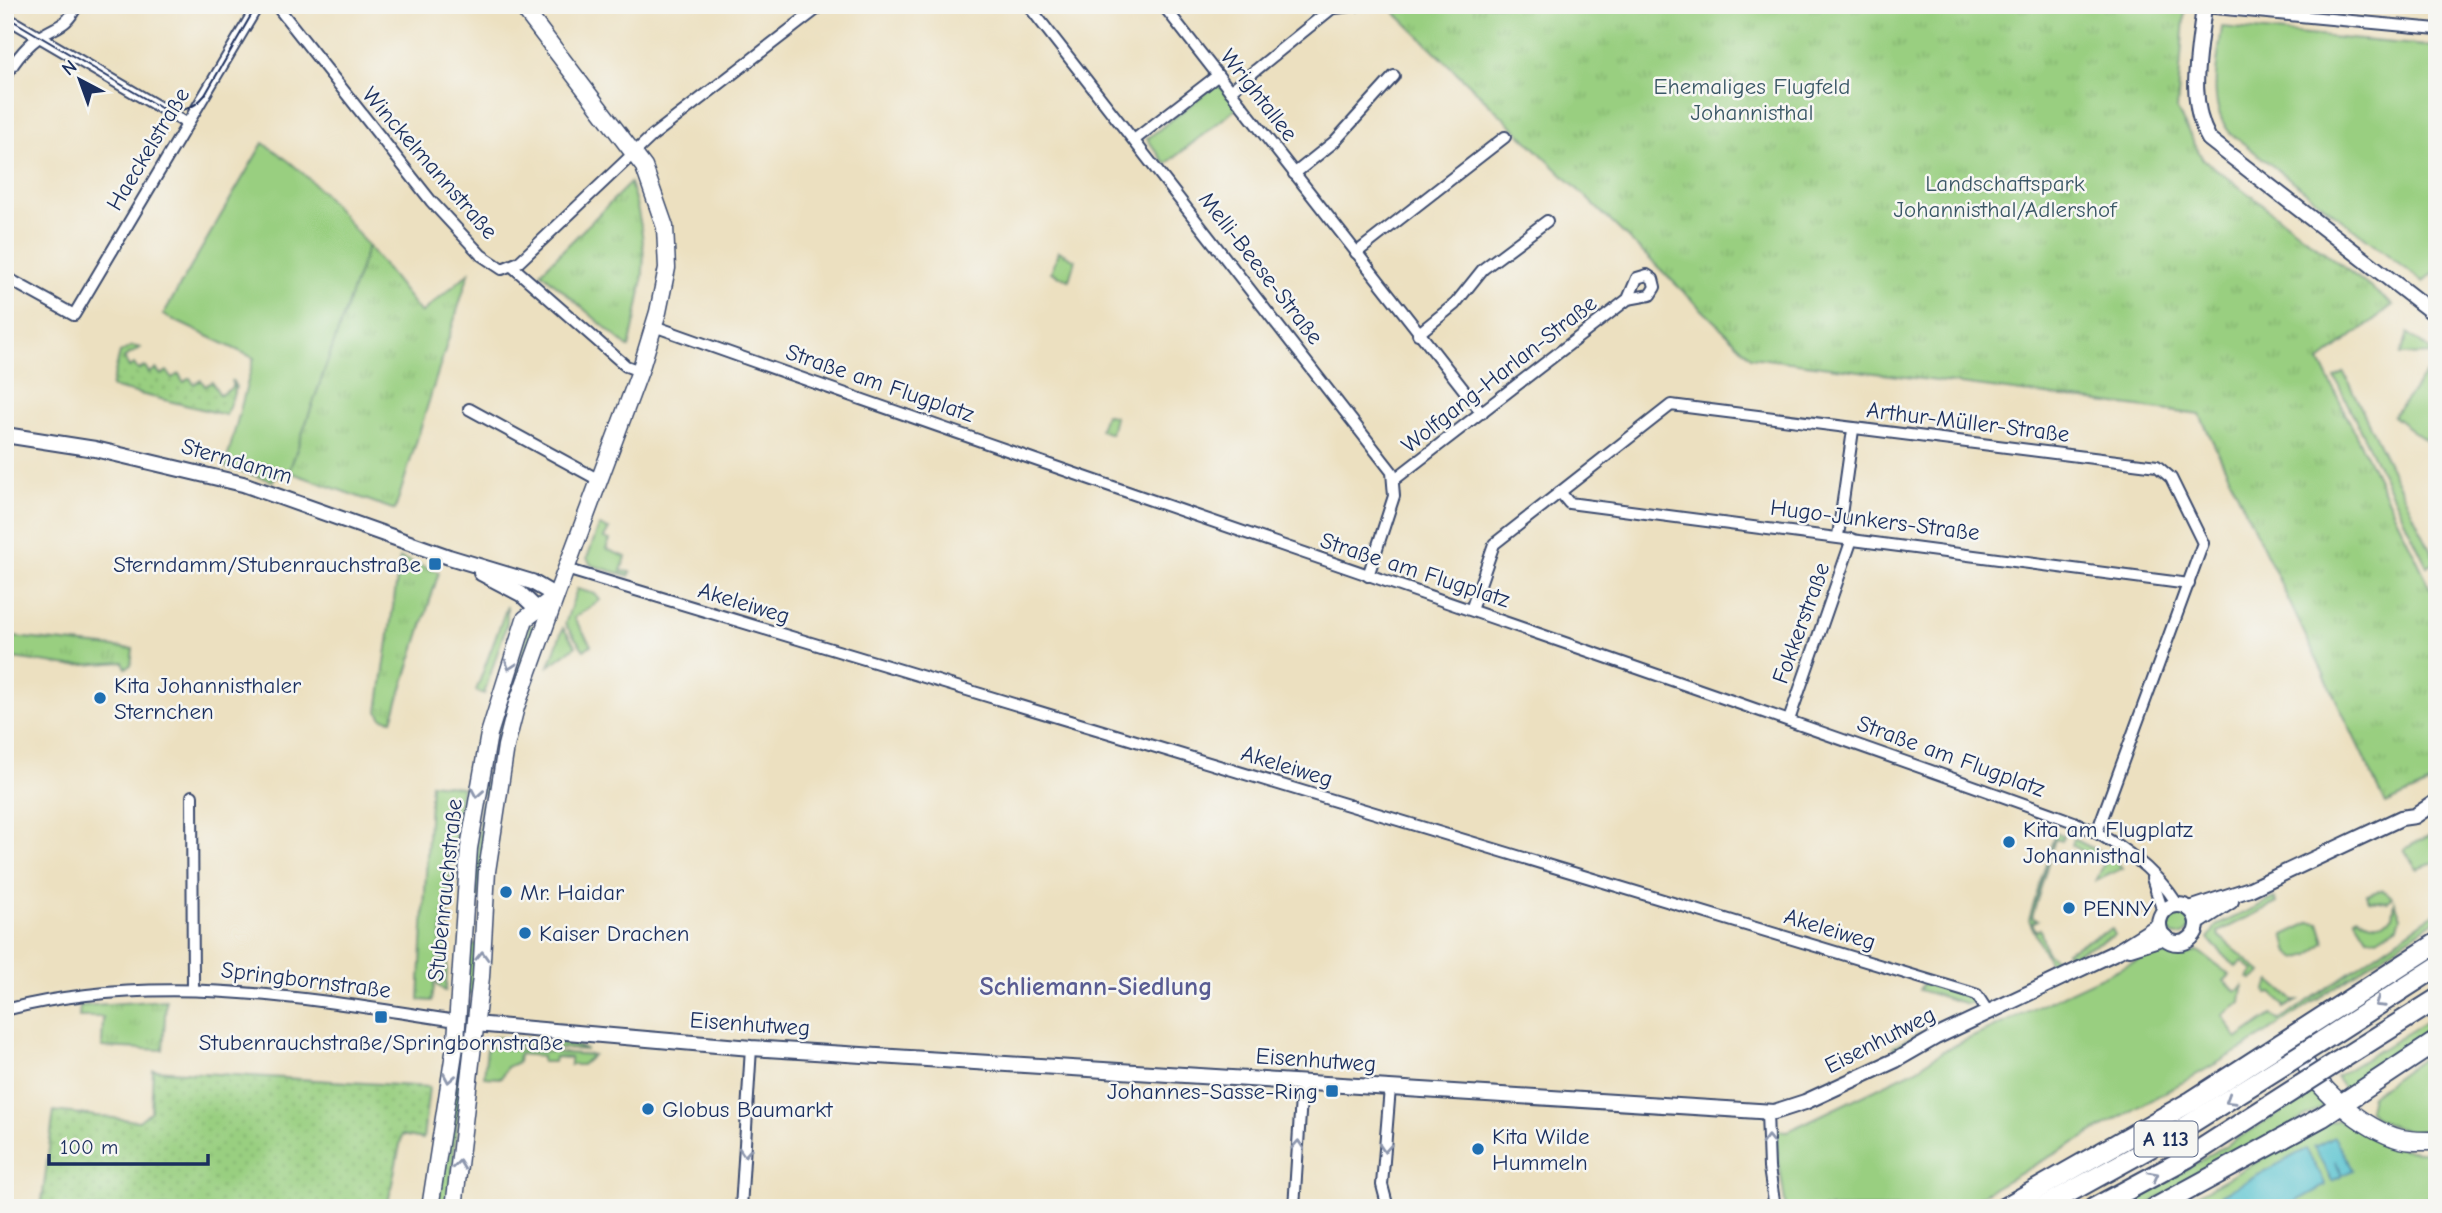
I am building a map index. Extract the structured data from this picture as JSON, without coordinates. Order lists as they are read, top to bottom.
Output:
{
  "streets": {
    "highway": ["A 113"],
    "main road": ["Stubenrauchstraße"],
    "street": [
      "Wrightallee",
      "Haeckelstraße",
      "Winckelmannstraße",
      "Melli-Beese-Straße",
      "Wolfgang-Harlan-Straße",
      "Straße am Flugplatz",
      "Arthur-Müller-Straße",
      "Sterndamm",
      "Hugo-Junkers-Straße",
      "Akeleiweg",
      "Fokkerstraße",
      "Springbornstraße",
      "Eisenhutweg"
    ]
  },
  "crossings": [
    ["Wrightallee", "Wolfgang-Harlan-Straße"],
    ["Winckelmannstraße", "Stubenrauchstraße"],
    ["Melli-Beese-Straße", "Wolfgang-Harlan-Straße"],
    ["Straße am Flugplatz", "Arthur-Müller-Straße"],
    ["Straße am Flugplatz", "Fokkerstraße"],
    ["Straße am Flugplatz", "Stubenrauchstraße"],
    ["Straße am Flugplatz", "Eisenhutweg"],
    ["Arthur-Müller-Straße", "Hugo-Junkers-Straße"],
    ["Arthur-Müller-Straße", "Fokkerstraße"],
    ["Sterndamm", "Stubenrauchstraße"],
    ["Hugo-Junkers-Straße", "Fokkerstraße"],
    ["Akeleiweg", "Stubenrauchstraße"],
    ["Akeleiweg", "Eisenhutweg"],
    ["Stubenrauchstraße", "Springbornstraße"],
    ["Stubenrauchstraße", "Eisenhutweg"]
  ],
  "districts": ["Schliemann-Siedlung"],
  "parks": ["Ehemaliges Flugfeld Johannisthal", "Landschaftspark Johannisthal/Adlershof"],
  "places": {
    "transit": ["Sterndamm/Stubenrauchstraße", "Stubenrauchstraße/Springbornstraße", "Johannes-Sasse-Ring"],
    "other": [
      "Kita Johannisthaler Sternchen",
      "Kita am Flugplatz Johannisthal",
      "Mr. Haidar",
      "PENNY",
      "Kaiser Drachen",
      "Globus Baumarkt",
      "Kita Wilde Hummeln"
    ]
  },
  "scale_bar": "100 m",
  "north": "top left"
}
